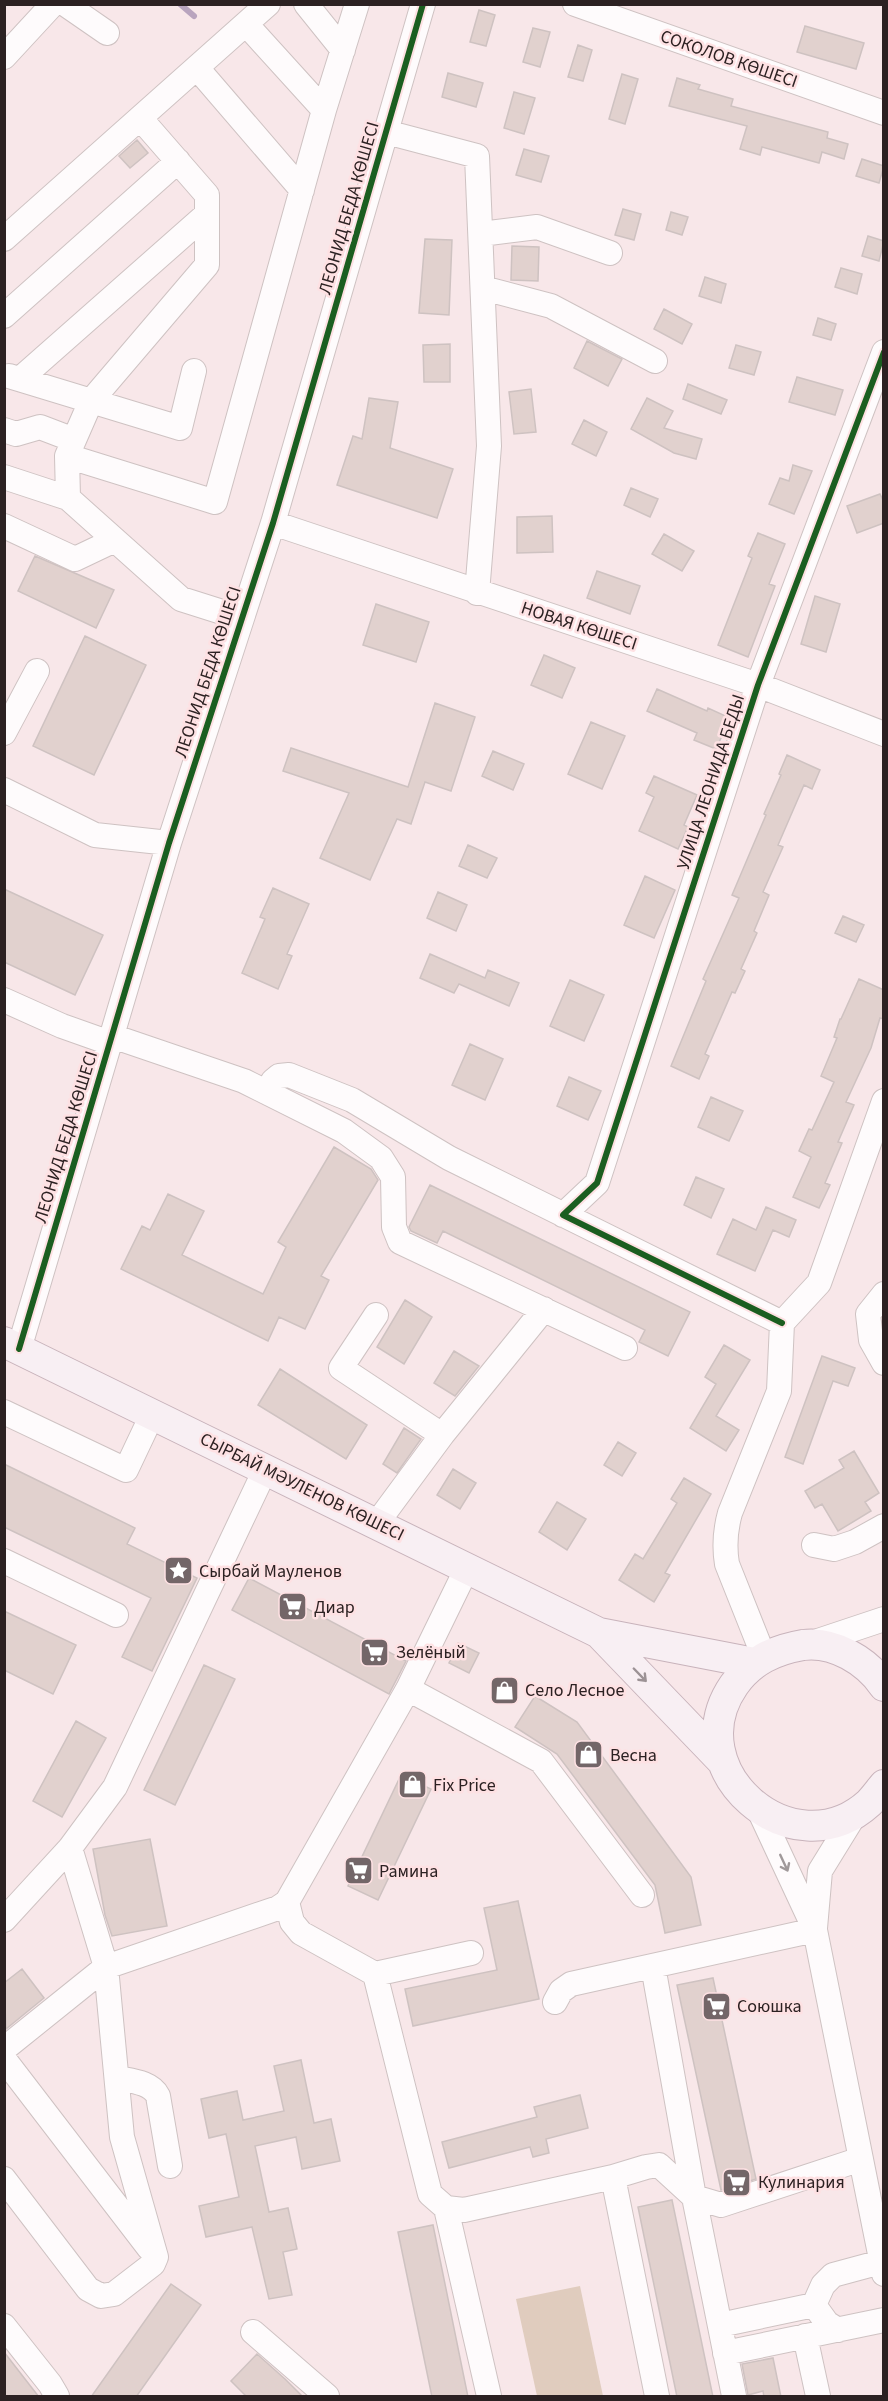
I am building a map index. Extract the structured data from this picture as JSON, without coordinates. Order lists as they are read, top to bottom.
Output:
{
  "streets": {
    "main road": ["СЫРБАЙ МӘУЛЕНОВ КӨШЕСІ"],
    "street": [
      "СОКОЛОВ КӨШЕСІ",
      "ЛЕОНИД БЕДА КӨШЕСІ",
      "НОВАЯ КӨШЕСІ",
      "УЛИЦА ЛЕОНИДА БЕДЫ"
    ]
  },
  "crossings": [
    ["ЛЕОНИД БЕДА КӨШЕСІ", "НОВАЯ КӨШЕСІ"],
    ["ЛЕОНИД БЕДА КӨШЕСІ", "СЫРБАЙ МӘУЛЕНОВ КӨШЕСІ"],
    ["НОВАЯ КӨШЕСІ", "УЛИЦА ЛЕОНИДА БЕДЫ"]
  ],
  "places": {
    "place": ["Сырбай Мауленов"],
    "supermarket": [
      "Диар",
      "Зелёный",
      "Рамина",
      "Союшка",
      "Кулинария"
    ],
    "shop": ["Село Лесное", "Весна", "Fix Price"]
  }
}
